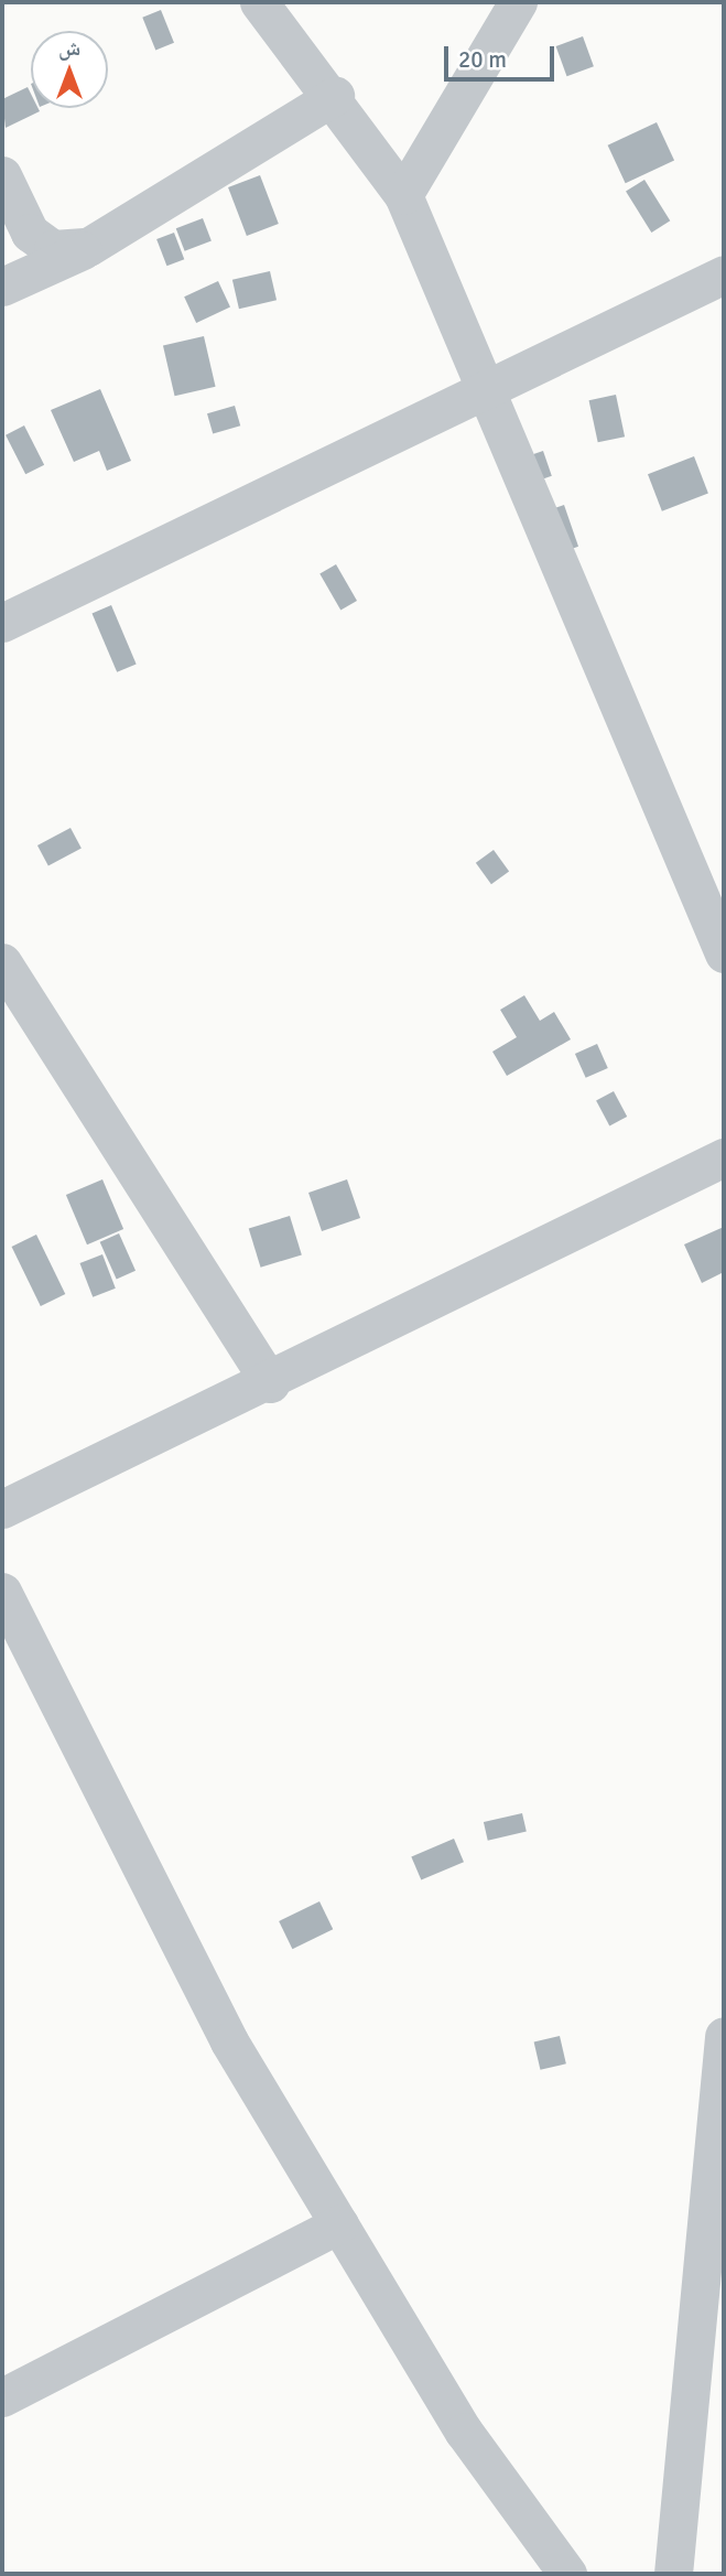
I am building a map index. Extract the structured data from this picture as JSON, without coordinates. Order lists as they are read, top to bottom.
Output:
{
  "scale_bar": "20 m",
  "north": "top"
}
